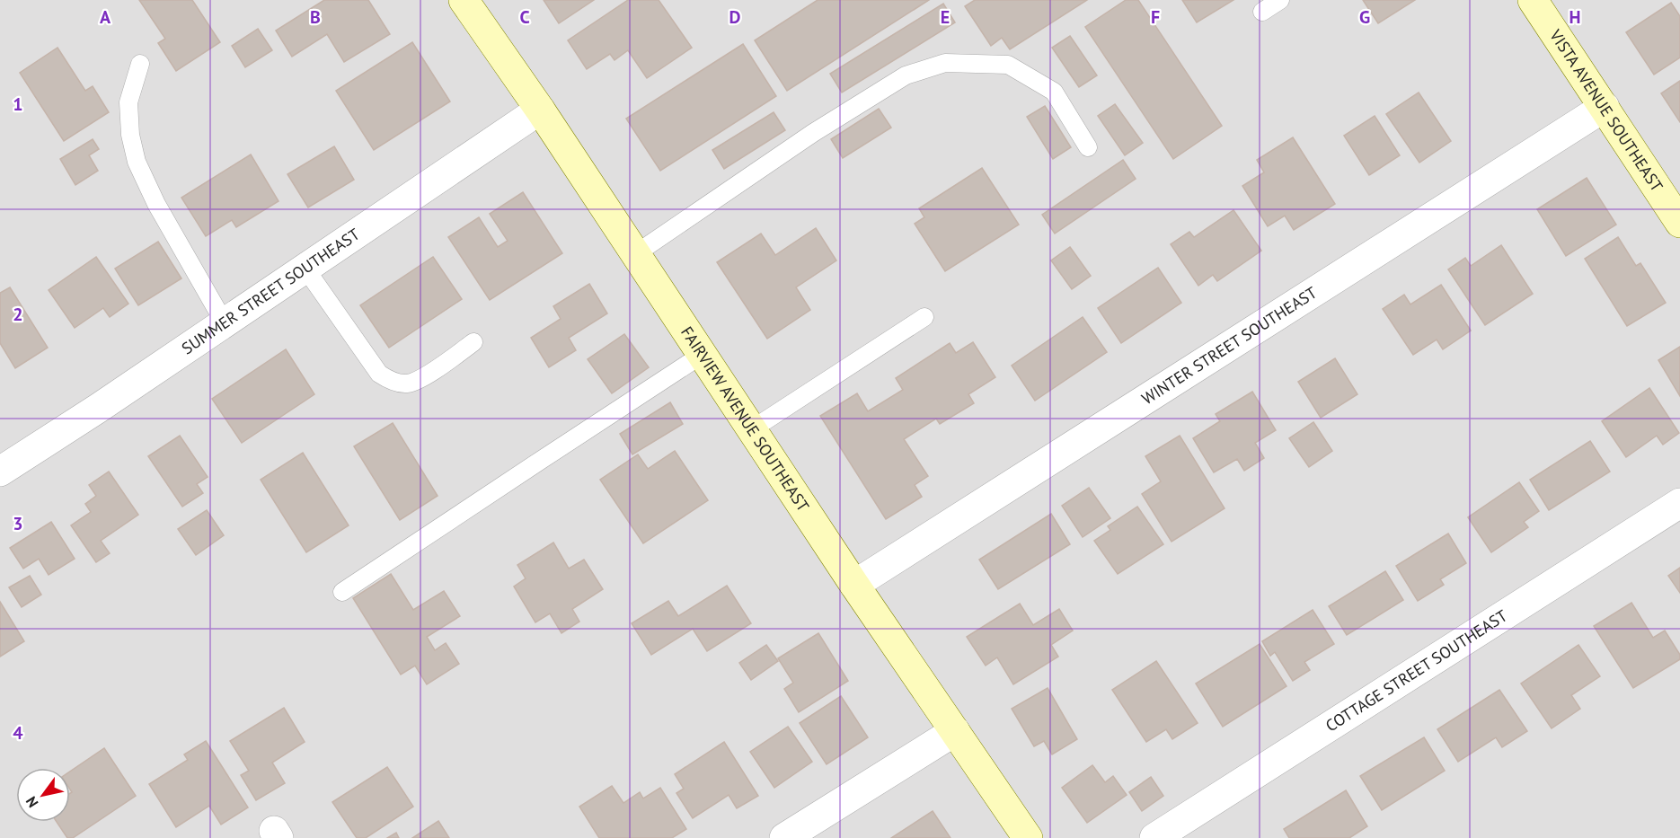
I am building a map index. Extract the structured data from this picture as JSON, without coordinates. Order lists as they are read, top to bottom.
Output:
{
  "streets": {
    "main road": ["VISTA AVENUE SOUTHEAST", "FAIRVIEW AVENUE SOUTHEAST"],
    "street": ["SUMMER STREET SOUTHEAST", "WINTER STREET SOUTHEAST", "COTTAGE STREET SOUTHEAST"]
  },
  "crossings": [
    ["VISTA AVENUE SOUTHEAST", "WINTER STREET SOUTHEAST"],
    ["SUMMER STREET SOUTHEAST", "FAIRVIEW AVENUE SOUTHEAST"],
    ["WINTER STREET SOUTHEAST", "FAIRVIEW AVENUE SOUTHEAST"]
  ],
  "north": "bottom left",
  "grid": {
    "columns": [
      "A",
      "B",
      "C",
      "D",
      "E",
      "F",
      "G",
      "H"
    ],
    "rows": [
      "1",
      "2",
      "3",
      "4"
    ]
  }
}
